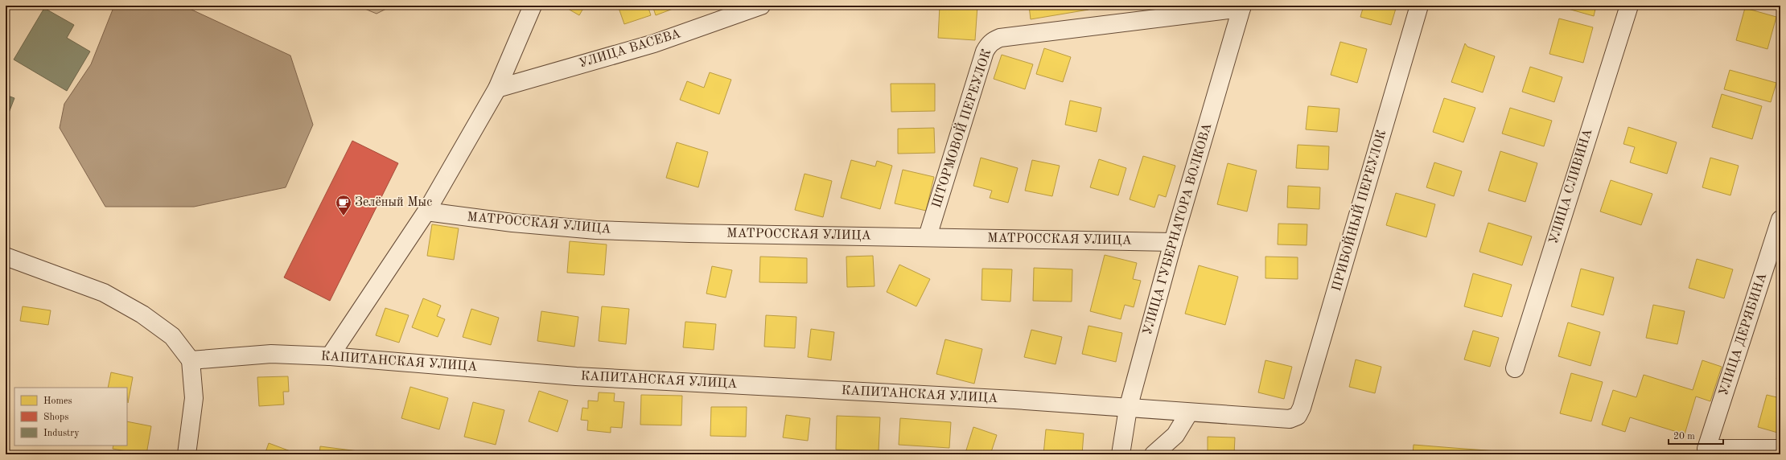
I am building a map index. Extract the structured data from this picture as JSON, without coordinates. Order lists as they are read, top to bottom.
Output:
{
  "streets": {
    "street": [
      "УЛИЦА ВАСЕВА",
      "ШТОРМОВОЙ ПЕРЕУЛОК",
      "УЛИЦА СЛИВИНА",
      "ПРИБОЙНЫЙ ПЕРЕУЛОК",
      "МАТРОССКАЯ УЛИЦА",
      "УЛИЦА ГУБЕРНАТОРА ВОЛКОВА",
      "УЛИЦА ДЕРЯБИНА",
      "КАПИТАНСКАЯ УЛИЦА"
    ]
  },
  "crossings": [
    ["ШТОРМОВОЙ ПЕРЕУЛОК", "МАТРОССКАЯ УЛИЦА"],
    ["ШТОРМОВОЙ ПЕРЕУЛОК", "УЛИЦА ГУБЕРНАТОРА ВОЛКОВА"],
    ["ПРИБОЙНЫЙ ПЕРЕУЛОК", "КАПИТАНСКАЯ УЛИЦА"],
    ["МАТРОССКАЯ УЛИЦА", "УЛИЦА ГУБЕРНАТОРА ВОЛКОВА"],
    ["УЛИЦА ГУБЕРНАТОРА ВОЛКОВА", "КАПИТАНСКАЯ УЛИЦА"]
  ],
  "places": {
    "cafe": ["Зелёный Мыс"]
  },
  "legend": ["Homes", "Shops", "Industry"],
  "scale_bar": "20 m"
}
